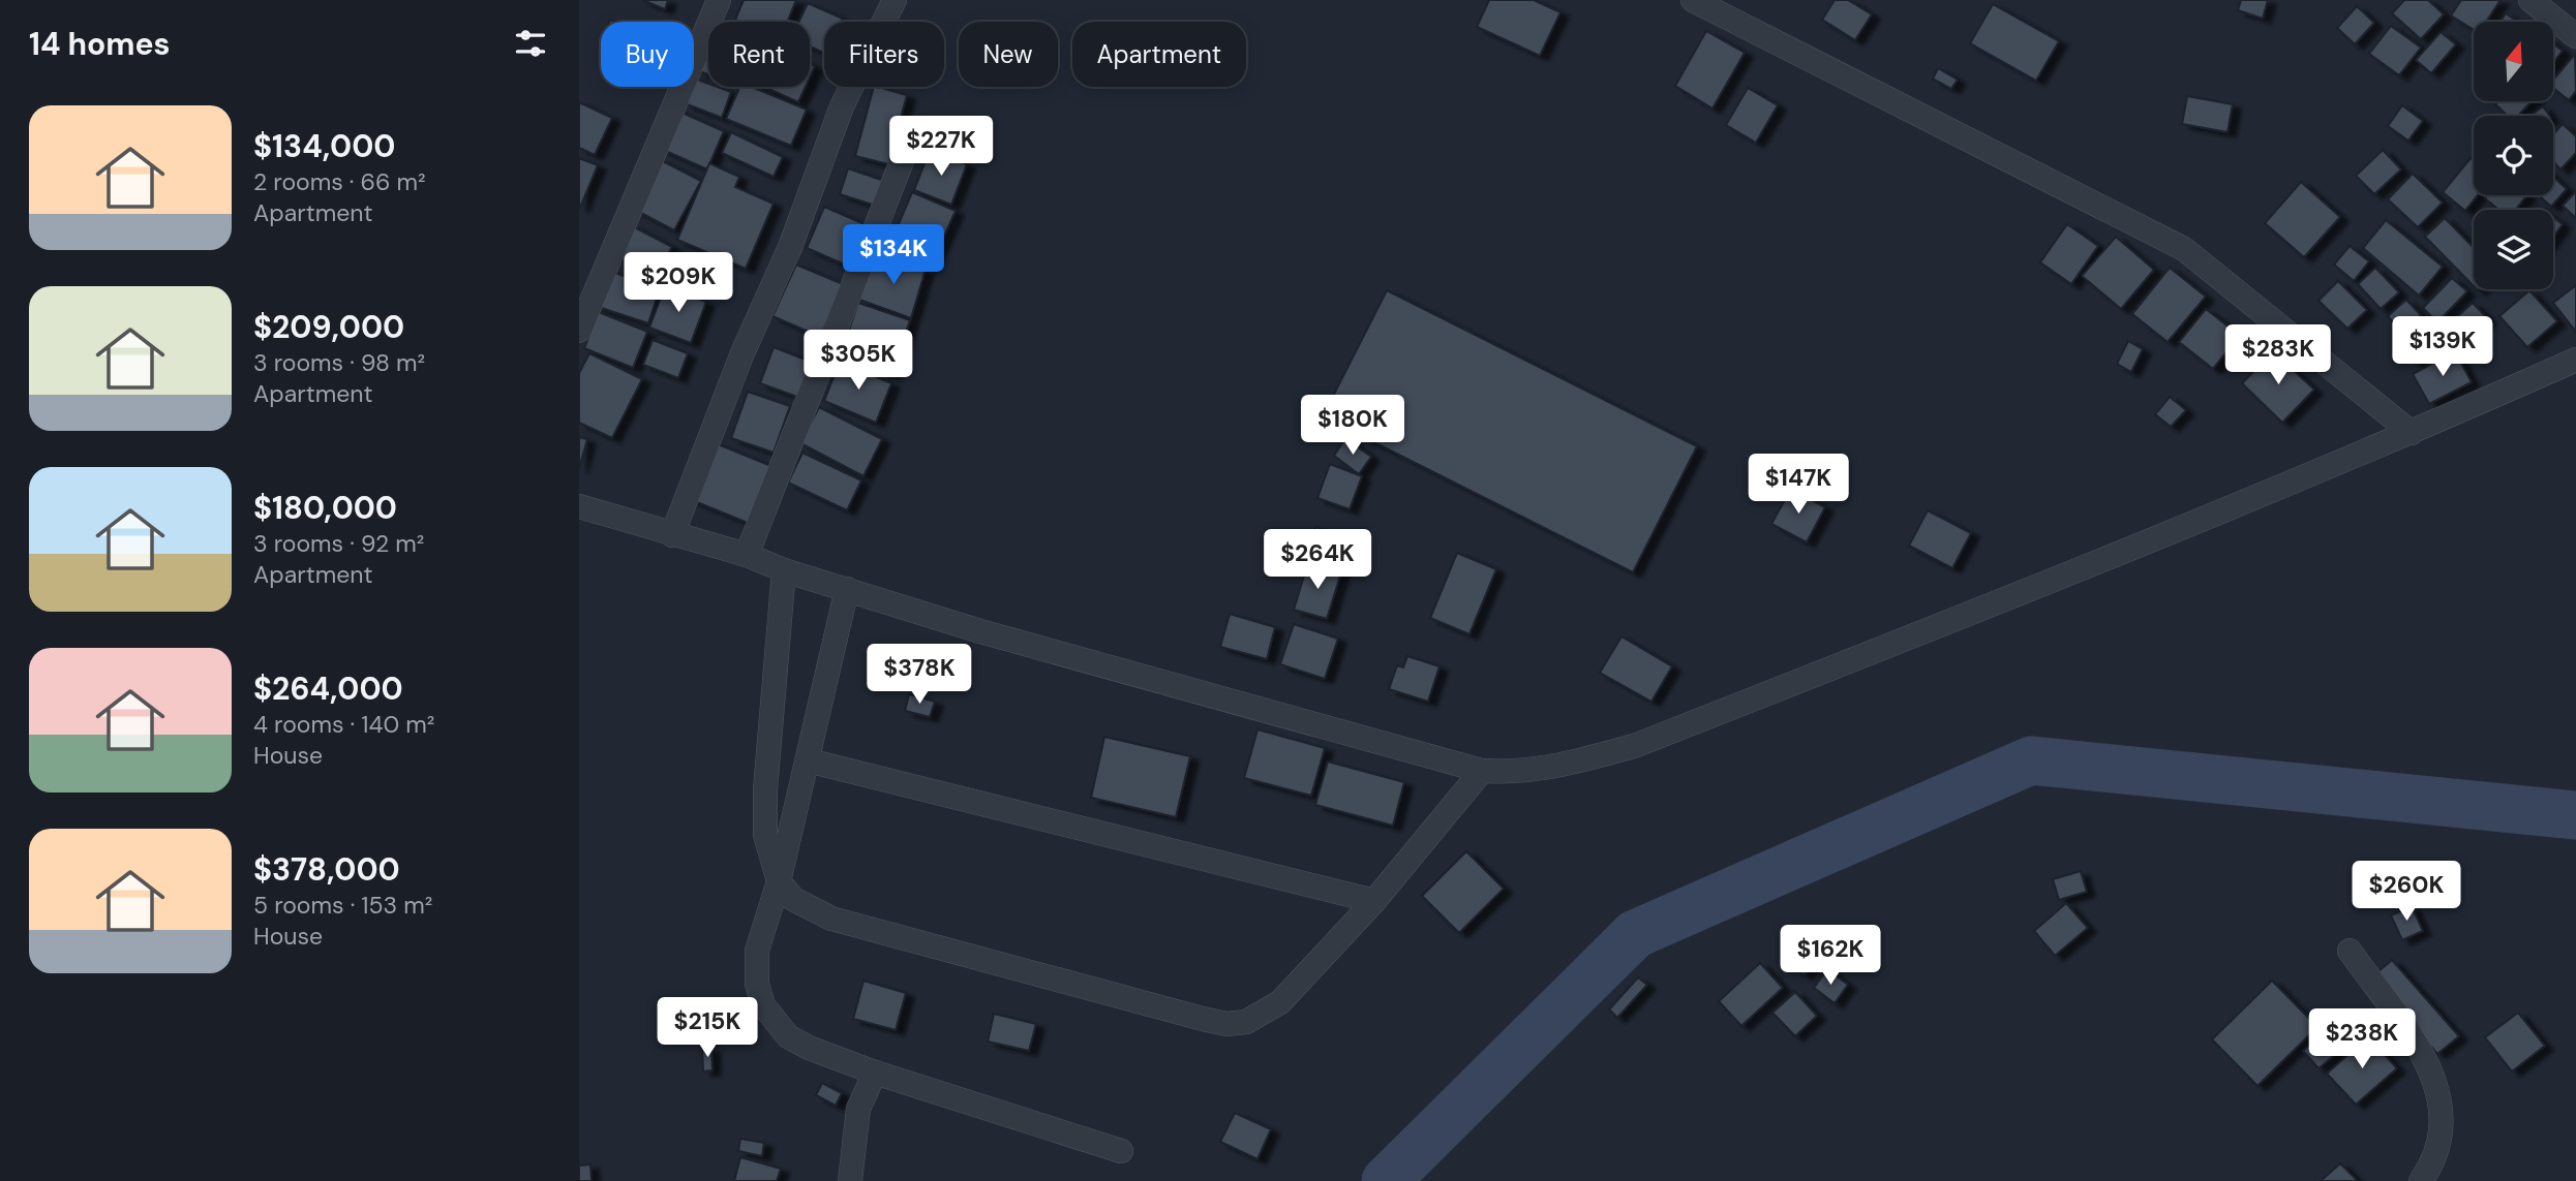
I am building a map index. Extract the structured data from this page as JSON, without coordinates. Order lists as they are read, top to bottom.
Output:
{
  "north": "top",
  "page": {
    "heading": "14 homes",
    "chip": [
      "Buy",
      "Rent",
      "Filters",
      "New",
      "Apartment"
    ],
    "list": [
      {
        "name": "$134,000",
        "note": "2 rooms · 66 m² · Apartment"
      },
      {
        "name": "$209,000",
        "note": "3 rooms · 98 m² · Apartment"
      },
      {
        "name": "$180,000",
        "note": "3 rooms · 92 m² · Apartment"
      },
      {
        "name": "$264,000",
        "note": "4 rooms · 140 m² · House"
      },
      {
        "name": "$378,000",
        "note": "5 rooms · 153 m² · House"
      }
    ],
    "price": [
      "$227K",
      "$134K",
      "$209K",
      "$139K",
      "$283K",
      "$305K",
      "$180K",
      "$147K",
      "$264K",
      "$378K",
      "$260K",
      "$162K",
      "$215K",
      "$238K"
    ]
  }
}
